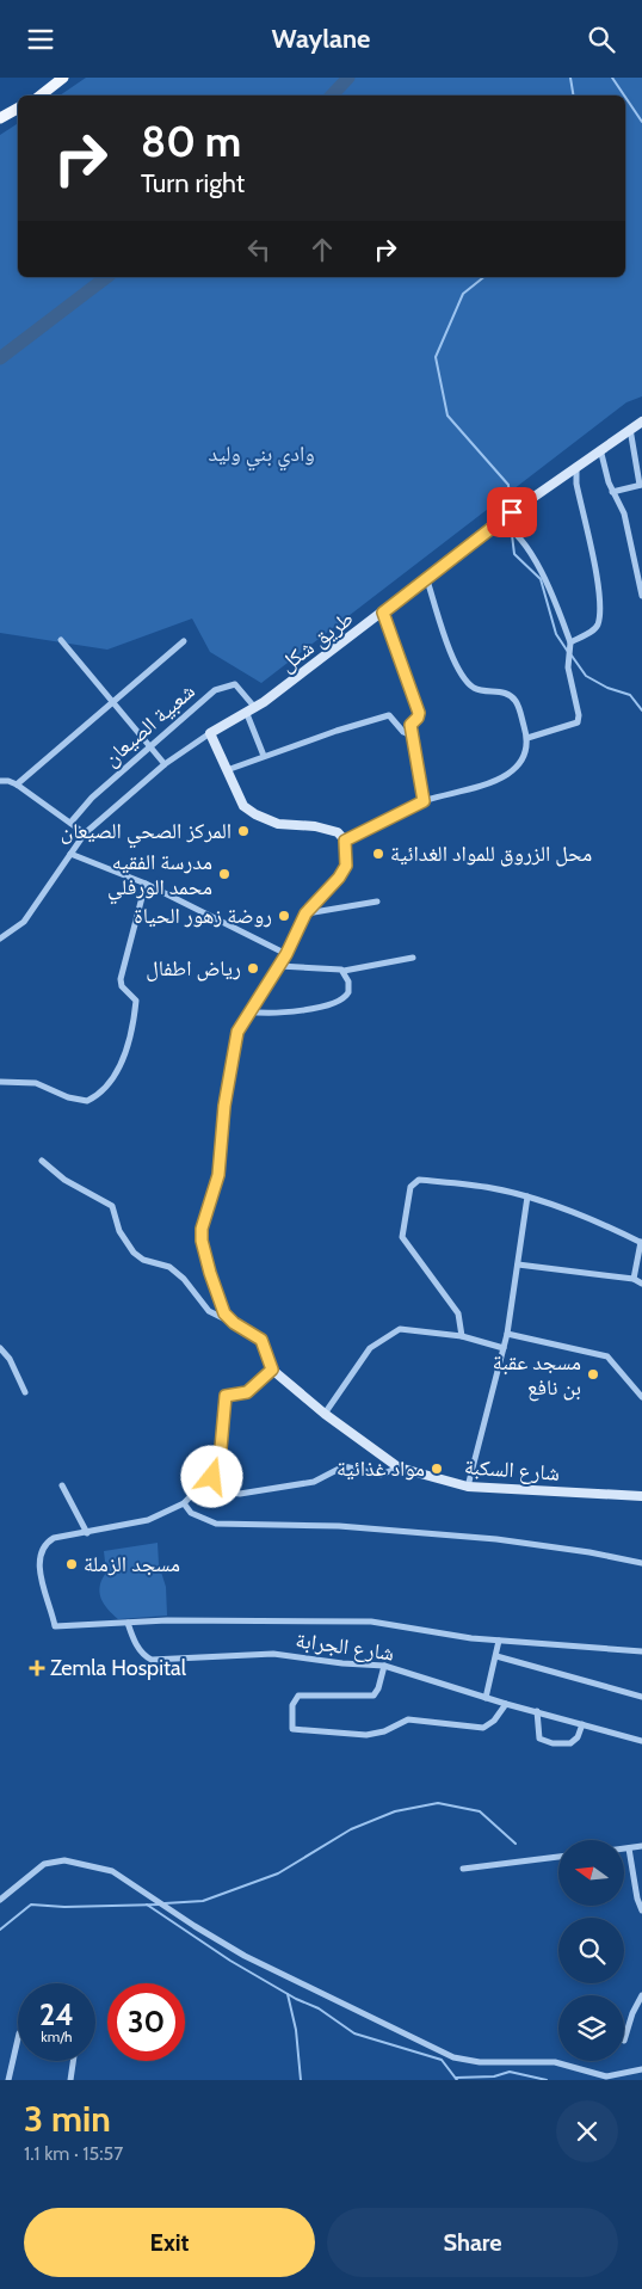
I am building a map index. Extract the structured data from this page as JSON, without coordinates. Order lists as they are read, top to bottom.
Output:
{
  "streets": {
    "main road": ["طريق شكل", "شارع السكبة"],
    "street": ["شعبية الصيعان", "شارع الجرابة"]
  },
  "crossings": [
    ["طريق شكل", "شعبية الصيعان"]
  ],
  "parks": ["وادي بني وليد"],
  "places": {
    "other": [
      "المركز الصحي الصيعان",
      "محل الزروق للمواد الغدائية",
      "مدرسة الفقيه محمد الورفلي",
      "روضة زهور الحياة",
      "رياض اطفال",
      "مسجد عقبة بن نافع",
      "مواد غذائية",
      "مسجد الزملة"
    ],
    "health": ["Zemla Hospital"]
  },
  "north": "left",
  "page": {
    "header": "Waylane",
    "turn": ["80 m", "Turn right"],
    "speed": "24 km/h",
    "limit": "30",
    "heading": ["3 min", "1.1 km · 15:57"],
    "buttons": ["Exit", "Share"]
  }
}
